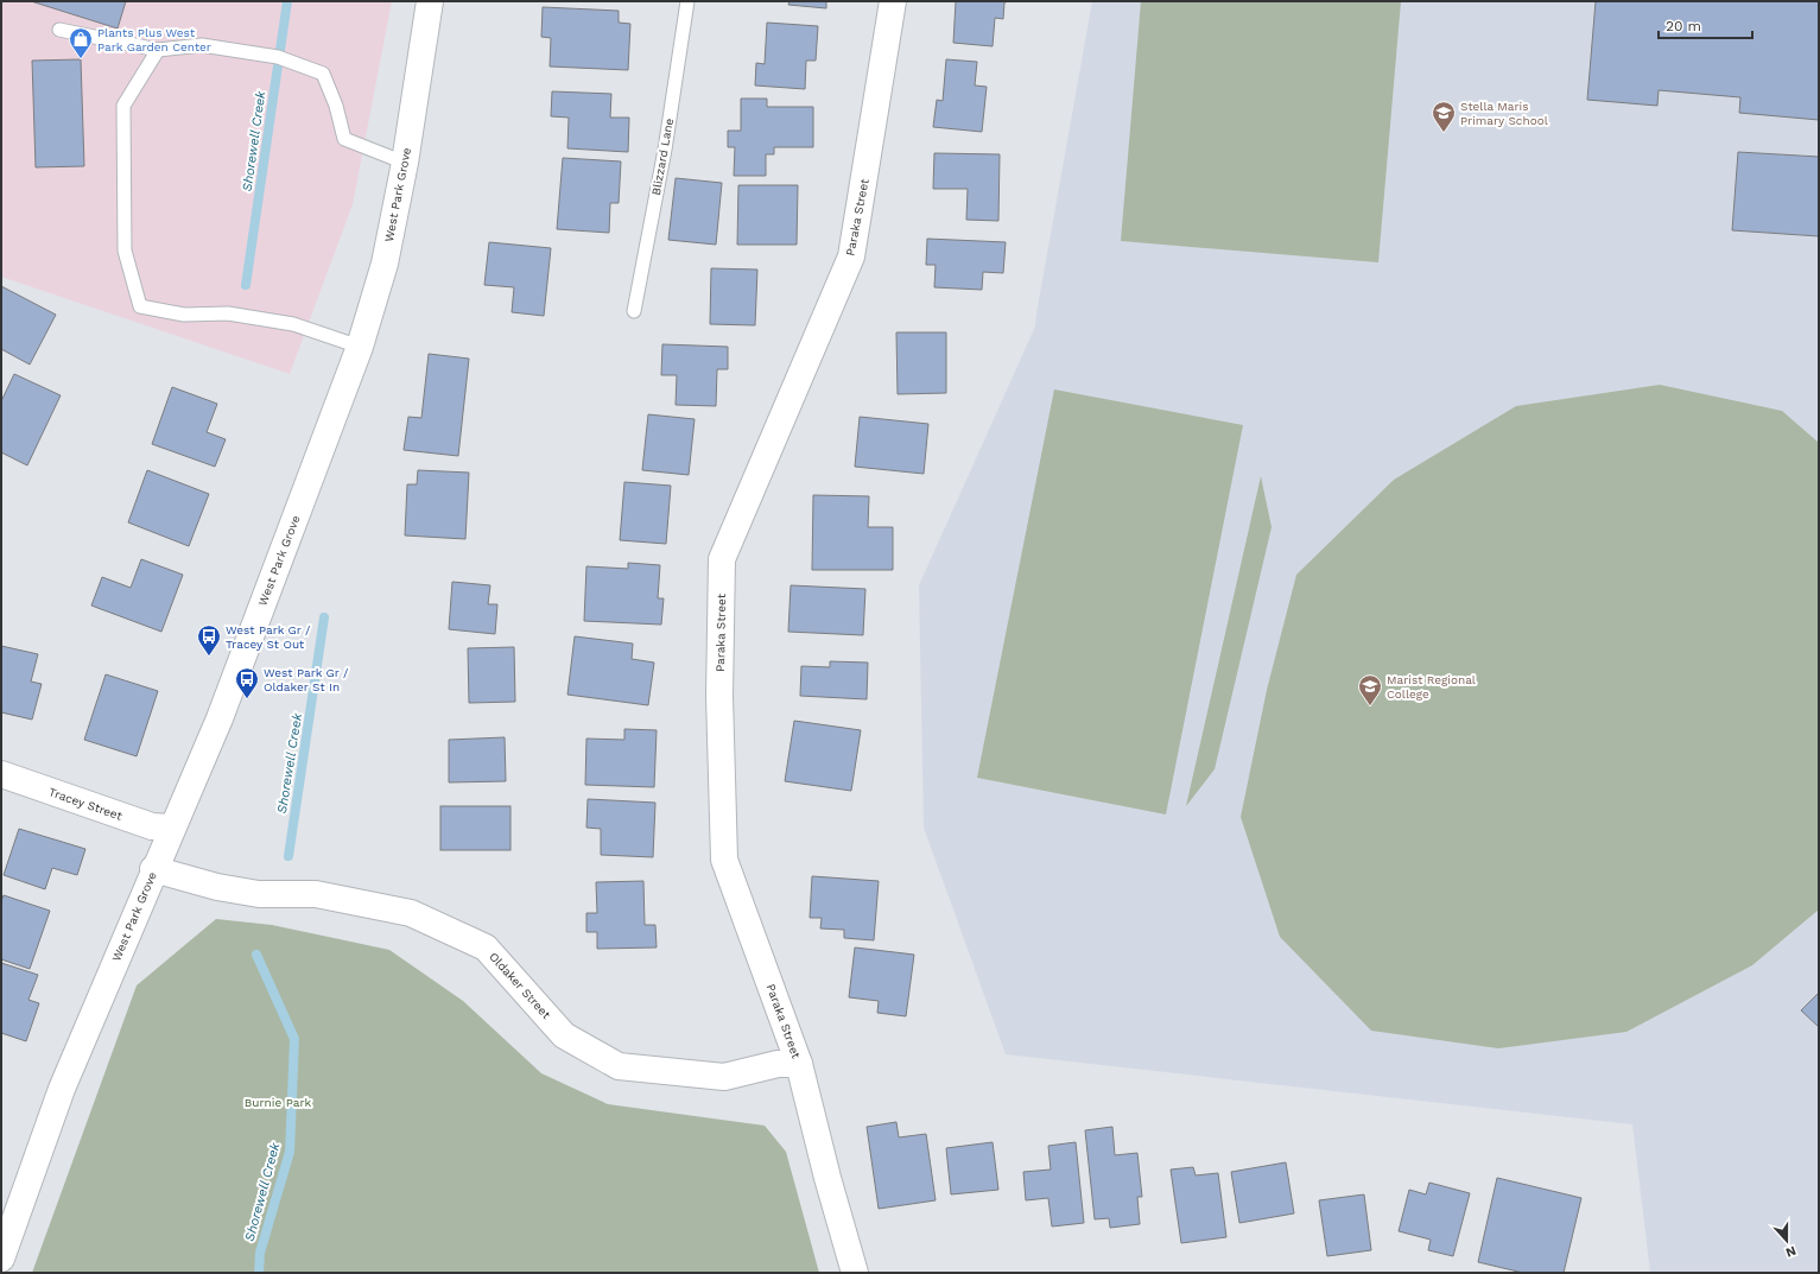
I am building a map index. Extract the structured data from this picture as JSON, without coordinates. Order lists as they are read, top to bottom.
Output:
{
  "streets": {
    "street": [
      "West Park Grove",
      "Paraka Street",
      "Tracey Street",
      "Oldaker Street"
    ],
    "lane": ["Blizzard Lane"]
  },
  "crossings": [
    ["West Park Grove", "Tracey Street"],
    ["West Park Grove", "Oldaker Street"],
    ["Paraka Street", "Oldaker Street"]
  ],
  "water": ["Shorewell Creek"],
  "parks": ["Burnie Park"],
  "places": {
    "shop": ["Plants Plus West Park Garden Center"],
    "school or university": ["Stella Maris Primary School", "Marist Regional College"],
    "bus stop": ["West Park Gr / Tracey St Out", "West Park Gr / Oldaker St In"]
  },
  "scale_bar": "20 m",
  "north": "bottom"
}
